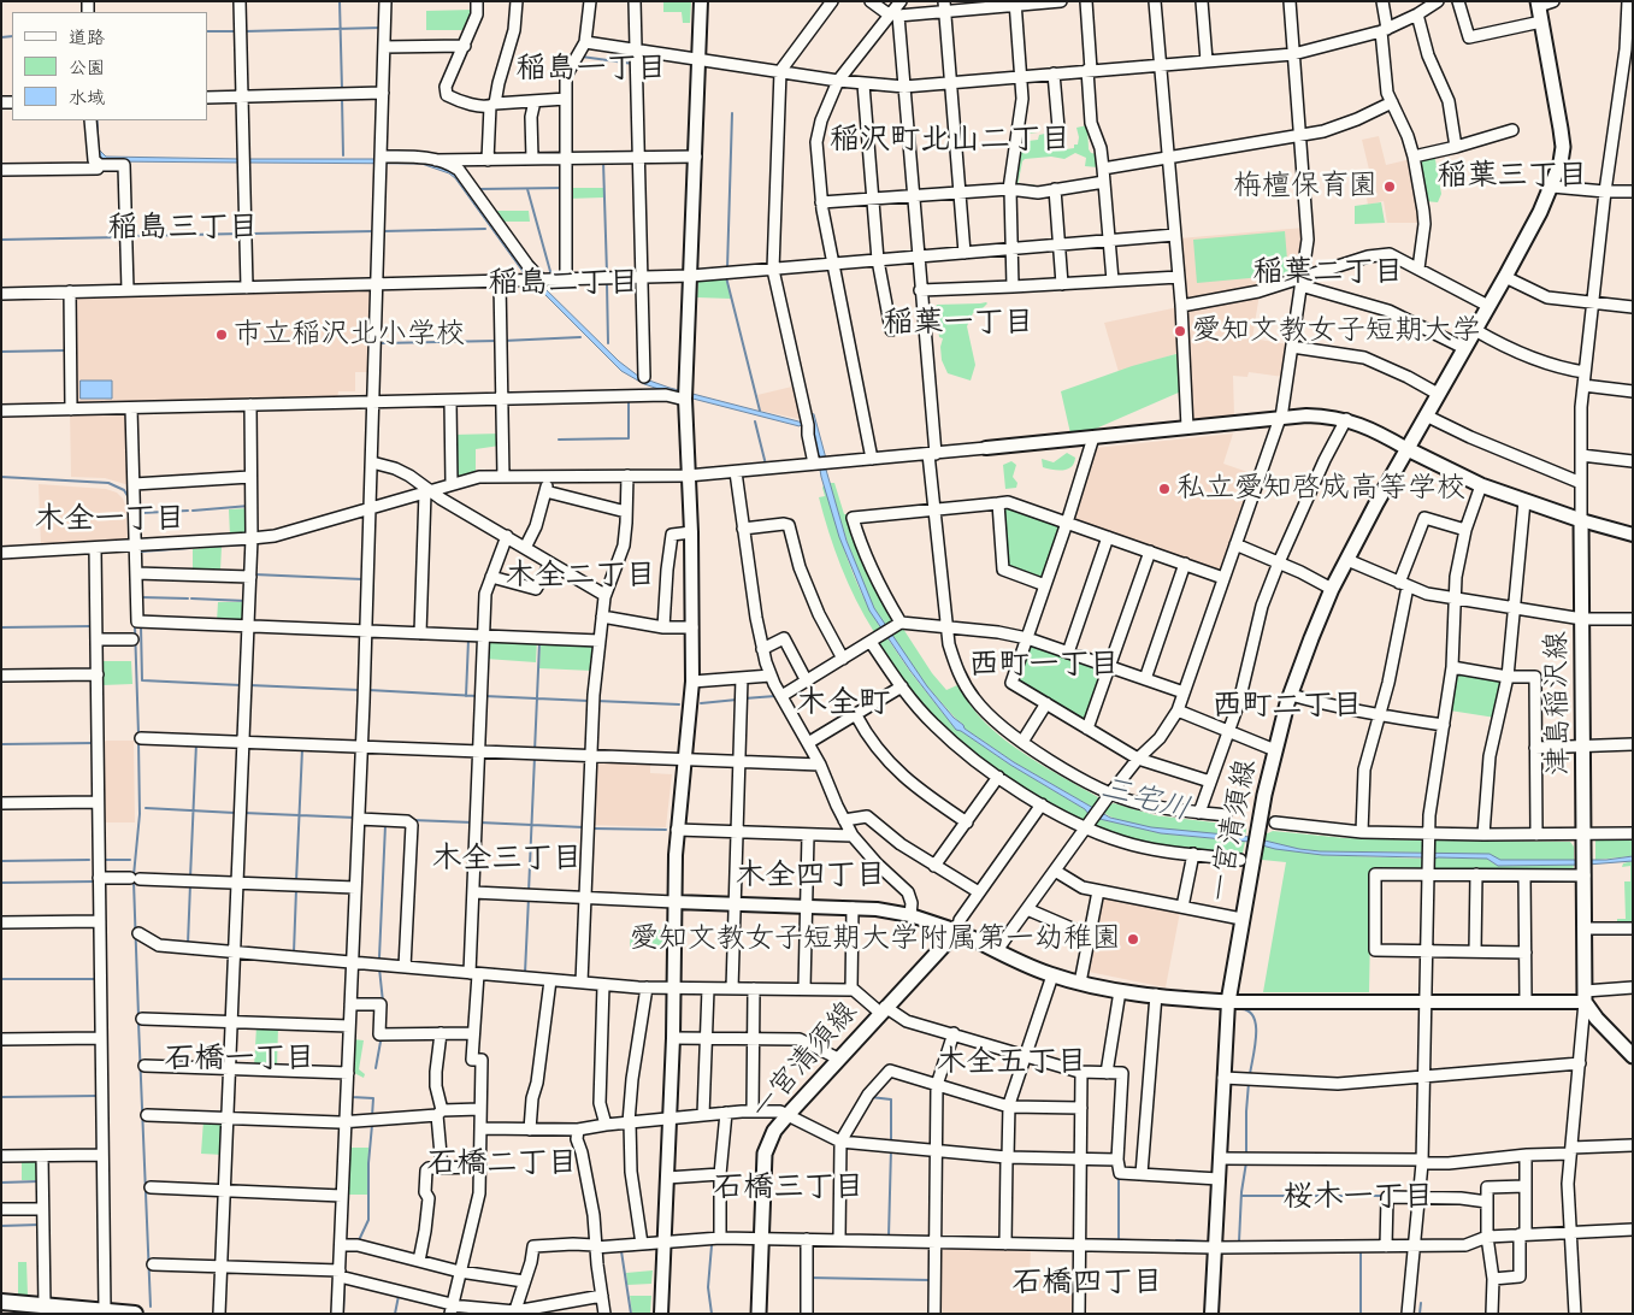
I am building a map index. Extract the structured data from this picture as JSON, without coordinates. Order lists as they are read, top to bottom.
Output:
{
  "streets": {
    "main road": ["津島稲沢線", "一宮清須線"]
  },
  "districts": [
    "稲島一丁目",
    "稲沢町北山二丁目",
    "稲葉三丁目",
    "稲島三丁目",
    "稲葉二丁目",
    "稲島二丁目",
    "稲葉一丁目",
    "木全一丁目",
    "木全二丁目",
    "西町一丁目",
    "木全町",
    "西町二丁目",
    "木全三丁目",
    "木全四丁目",
    "石橋一丁目",
    "木全五丁目",
    "石橋二丁目",
    "石橋三丁目",
    "桜木一丁目",
    "石橋四丁目"
  ],
  "water": ["三宅川"],
  "places": [
    "栴檀保育園",
    "愛知文教女子短期大学",
    "市立稲沢北小学校",
    "私立愛知啓成高等学校",
    "愛知文教女子短期大学附属第一幼稚園"
  ],
  "legend": ["道路", "公園", "水域"]
}
